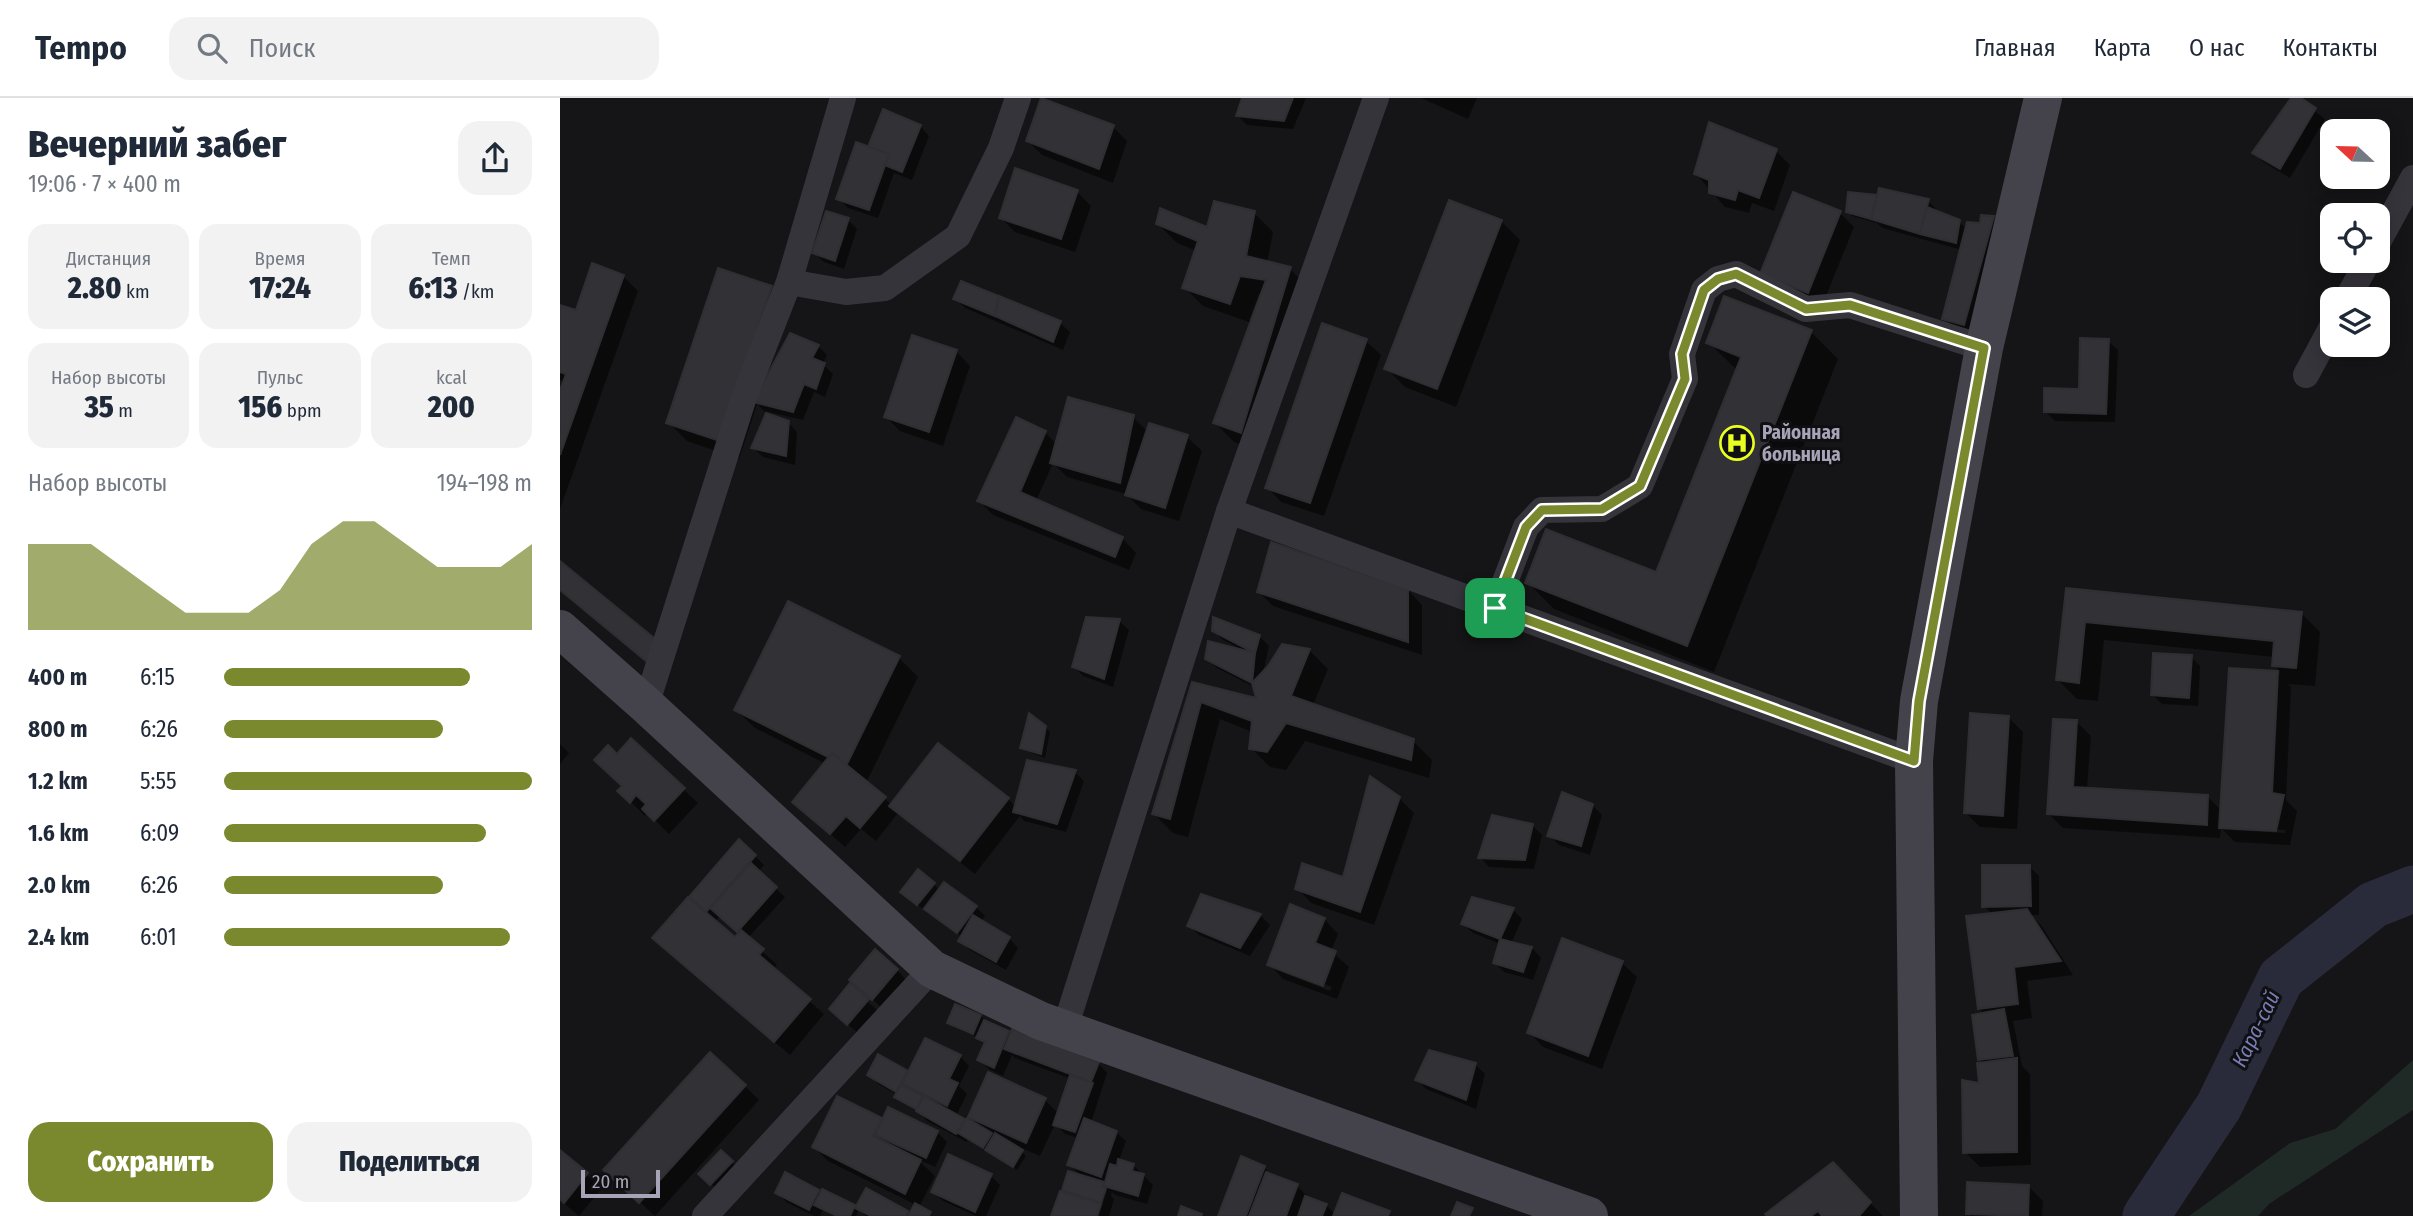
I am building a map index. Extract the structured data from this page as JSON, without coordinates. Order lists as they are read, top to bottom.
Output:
{
  "water": ["Кара-сай"],
  "places": {
    "hospital": ["Районная больница"]
  },
  "scale_bar": "20 m",
  "north": "left",
  "page": {
    "header": "Tempo",
    "search": "Поиск",
    "nav": [
      "Главная",
      "Карта",
      "О нас",
      "Контакты"
    ],
    "heading": ["Вечерний забег", "19:06 · 7 × 400 m"],
    "stats": [
      ["Дистанция", "2.80 km"],
      ["Время", "17:24"],
      ["Темп", "6:13 /km"],
      ["Набор высоты", "35 m"],
      ["Пульс", "156 bpm"],
      ["kcal", "200"]
    ],
    "chart": ["Набор высоты", "194–198 m"],
    "list": [
      {
        "name": "400 m",
        "note": "6:15"
      },
      {
        "name": "800 m",
        "note": "6:26"
      },
      {
        "name": "1.2 km",
        "note": "5:55"
      },
      {
        "name": "1.6 km",
        "note": "6:09"
      },
      {
        "name": "2.0 km",
        "note": "6:26"
      },
      {
        "name": "2.4 km",
        "note": "6:01"
      }
    ],
    "buttons": ["Сохранить", "Поделиться"],
    "scale": "20 m"
  }
}
